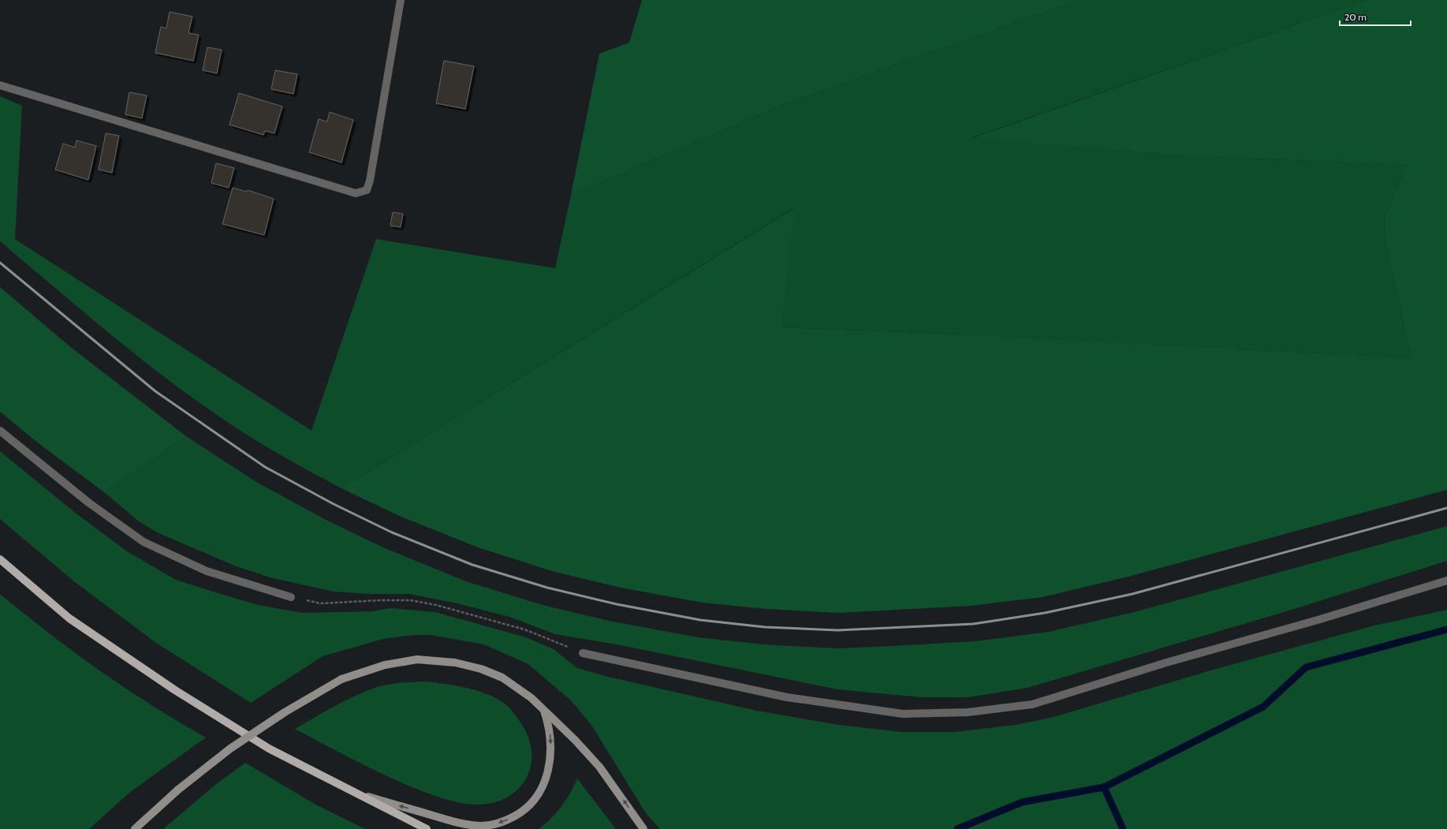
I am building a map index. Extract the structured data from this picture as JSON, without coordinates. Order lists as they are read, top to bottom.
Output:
{
  "scale_bar": "20 m"
}
